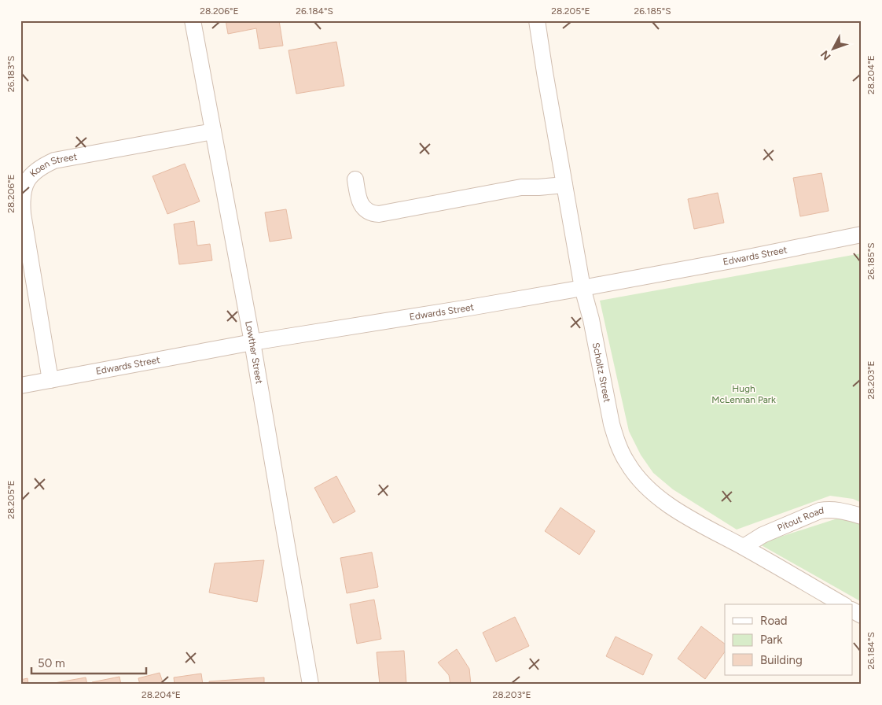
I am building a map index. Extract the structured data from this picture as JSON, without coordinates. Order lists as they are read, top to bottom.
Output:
{
  "streets": {
    "street": [
      "Koen Street",
      "Edwards Street",
      "Lowther Street",
      "Scholtz Street",
      "Pitout Road"
    ]
  },
  "crossings": [
    ["Koen Street", "Edwards Street"],
    ["Koen Street", "Lowther Street"],
    ["Edwards Street", "Lowther Street"],
    ["Edwards Street", "Scholtz Street"],
    ["Scholtz Street", "Pitout Road"]
  ],
  "parks": ["Hugh McLennan Park"],
  "legend": ["Road", "Park", "Building"],
  "scale_bar": "50 m",
  "north": "bottom left",
  "coordinates": [
    "28.206°E",
    "26.184°S",
    "28.205°E",
    "26.185°S",
    "26.183°S",
    "28.204°E",
    "28.203°E"
  ]
}
